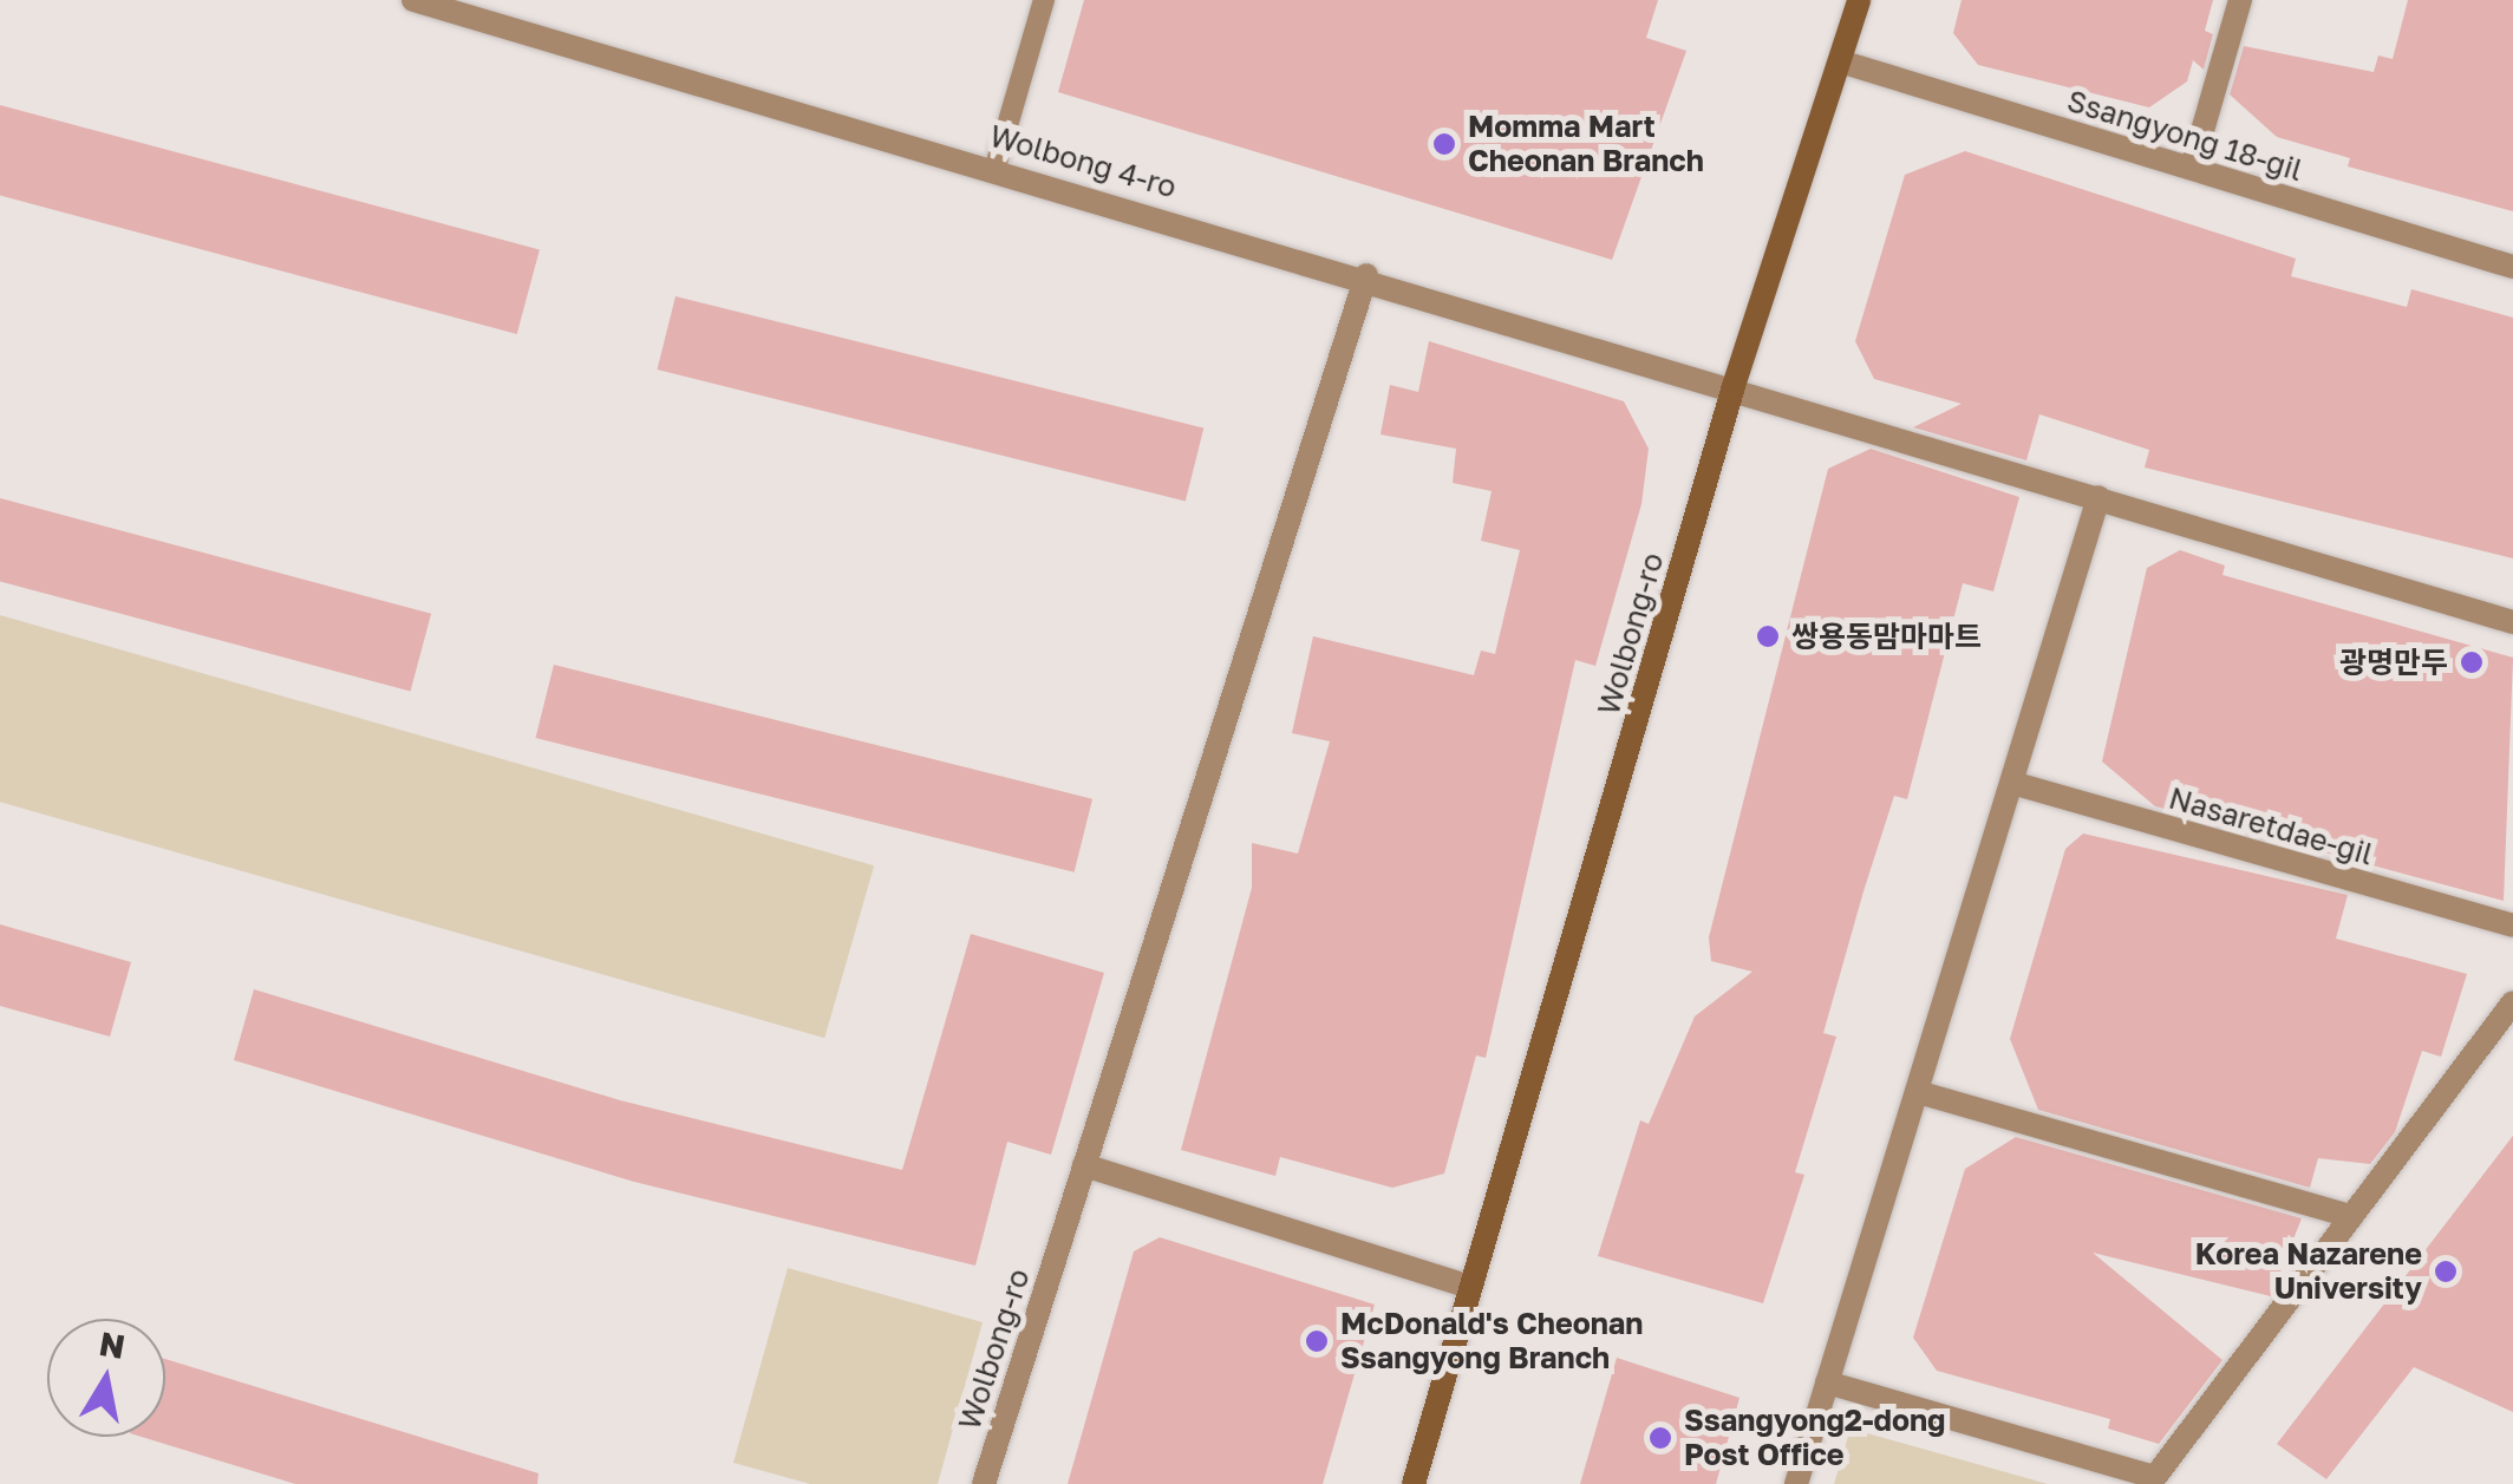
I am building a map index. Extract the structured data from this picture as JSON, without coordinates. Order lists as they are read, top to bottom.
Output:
{
  "streets": {
    "street": [
      "Ssangyong 18-gil",
      "Wolbong 4-ro",
      "Wolbong-ro",
      "Nasaretdae-gil"
    ]
  },
  "crossings": [
    ["Ssangyong 18-gil", "Wolbong-ro"],
    ["Wolbong 4-ro", "Wolbong-ro"]
  ],
  "places": [
    "Momma Mart Cheonan Branch",
    "쌍용동맘마마트",
    "광명만두",
    "Korea Nazarene University",
    "McDonald's Cheonan Ssangyong Branch",
    "Ssangyong2-dong Post Office"
  ],
  "north": "top"
}
